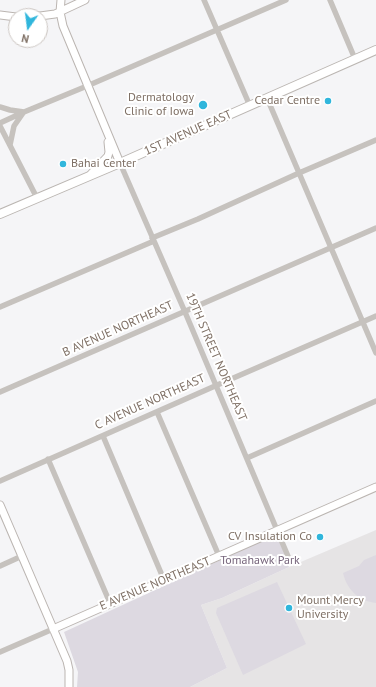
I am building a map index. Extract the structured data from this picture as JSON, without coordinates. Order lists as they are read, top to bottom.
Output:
{
  "streets": {
    "main road": ["1ST AVENUE EAST"],
    "street": [
      "B AVENUE NORTHEAST",
      "19TH STREET NORTHEAST",
      "C AVENUE NORTHEAST",
      "E AVENUE NORTHEAST"
    ]
  },
  "crossings": [
    ["1ST AVENUE EAST", "19TH STREET NORTHEAST"],
    ["B AVENUE NORTHEAST", "19TH STREET NORTHEAST"],
    ["19TH STREET NORTHEAST", "C AVENUE NORTHEAST"],
    ["19TH STREET NORTHEAST", "E AVENUE NORTHEAST"]
  ],
  "parks": ["Tomahawk Park"],
  "places": [
    "Cedar Centre",
    "Dermatology Clinic of Iowa",
    "Bahai Center",
    "CV Insulation Co",
    "Mount Mercy University"
  ],
  "north": "bottom"
}
